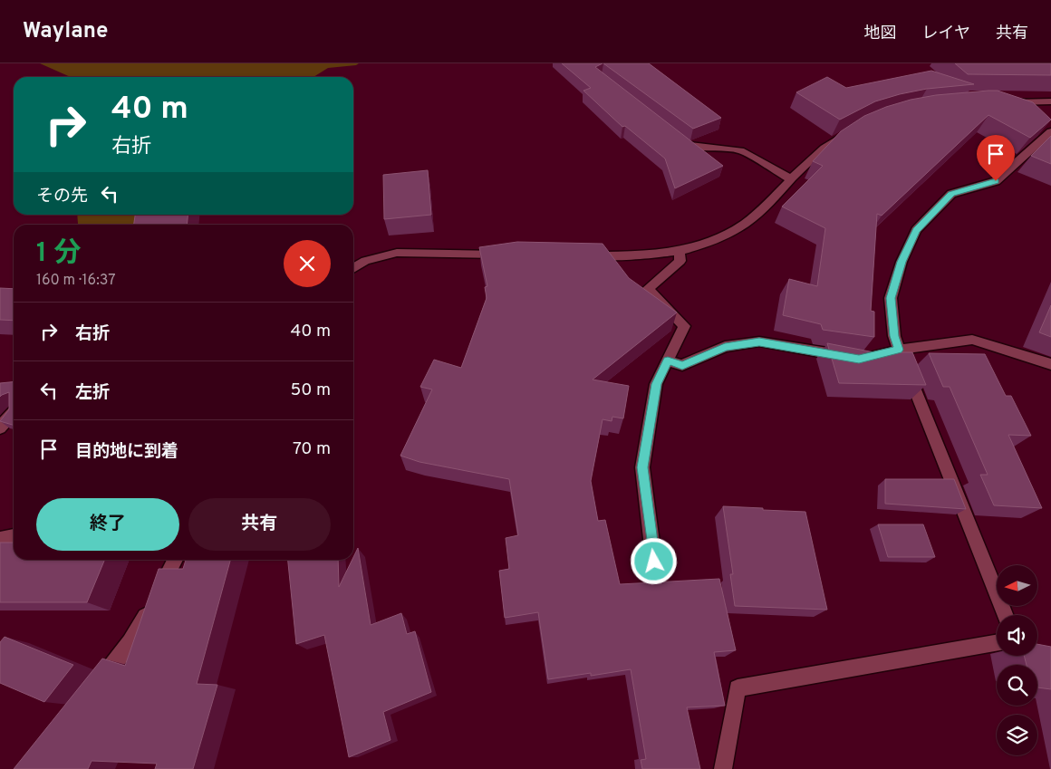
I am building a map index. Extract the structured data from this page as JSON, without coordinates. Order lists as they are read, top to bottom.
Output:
{
  "north": "left",
  "page": {
    "header": "Waylane",
    "nav": ["地図", "レイヤ", "共有"],
    "turn": ["40 m", "右折"],
    "then": "その先",
    "heading": ["1 分", "160 m · 16:37"],
    "list": [
      {
        "name": "右折",
        "value": "40 m"
      },
      {
        "name": "左折",
        "value": "50 m"
      },
      {
        "name": "目的地に到着",
        "value": "70 m"
      }
    ],
    "buttons": ["終了", "共有"]
  }
}
